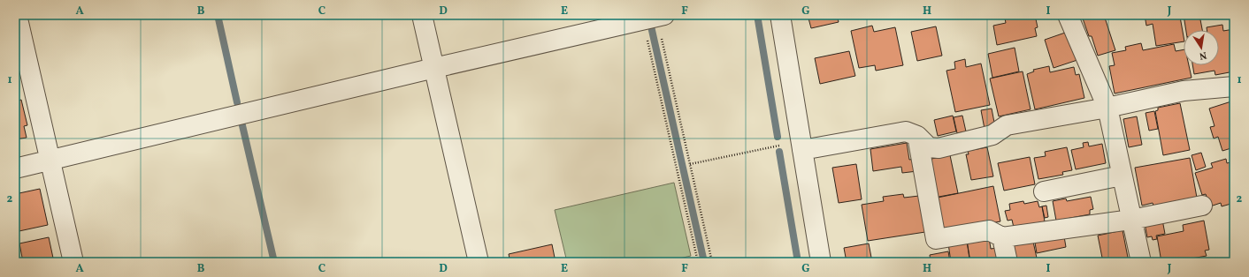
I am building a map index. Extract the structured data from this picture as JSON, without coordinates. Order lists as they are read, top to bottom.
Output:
{
  "north": "bottom",
  "grid": {
    "columns": [
      "A",
      "B",
      "C",
      "D",
      "E",
      "F",
      "G",
      "H",
      "I",
      "J"
    ],
    "rows": ["1", "2"]
  }
}
